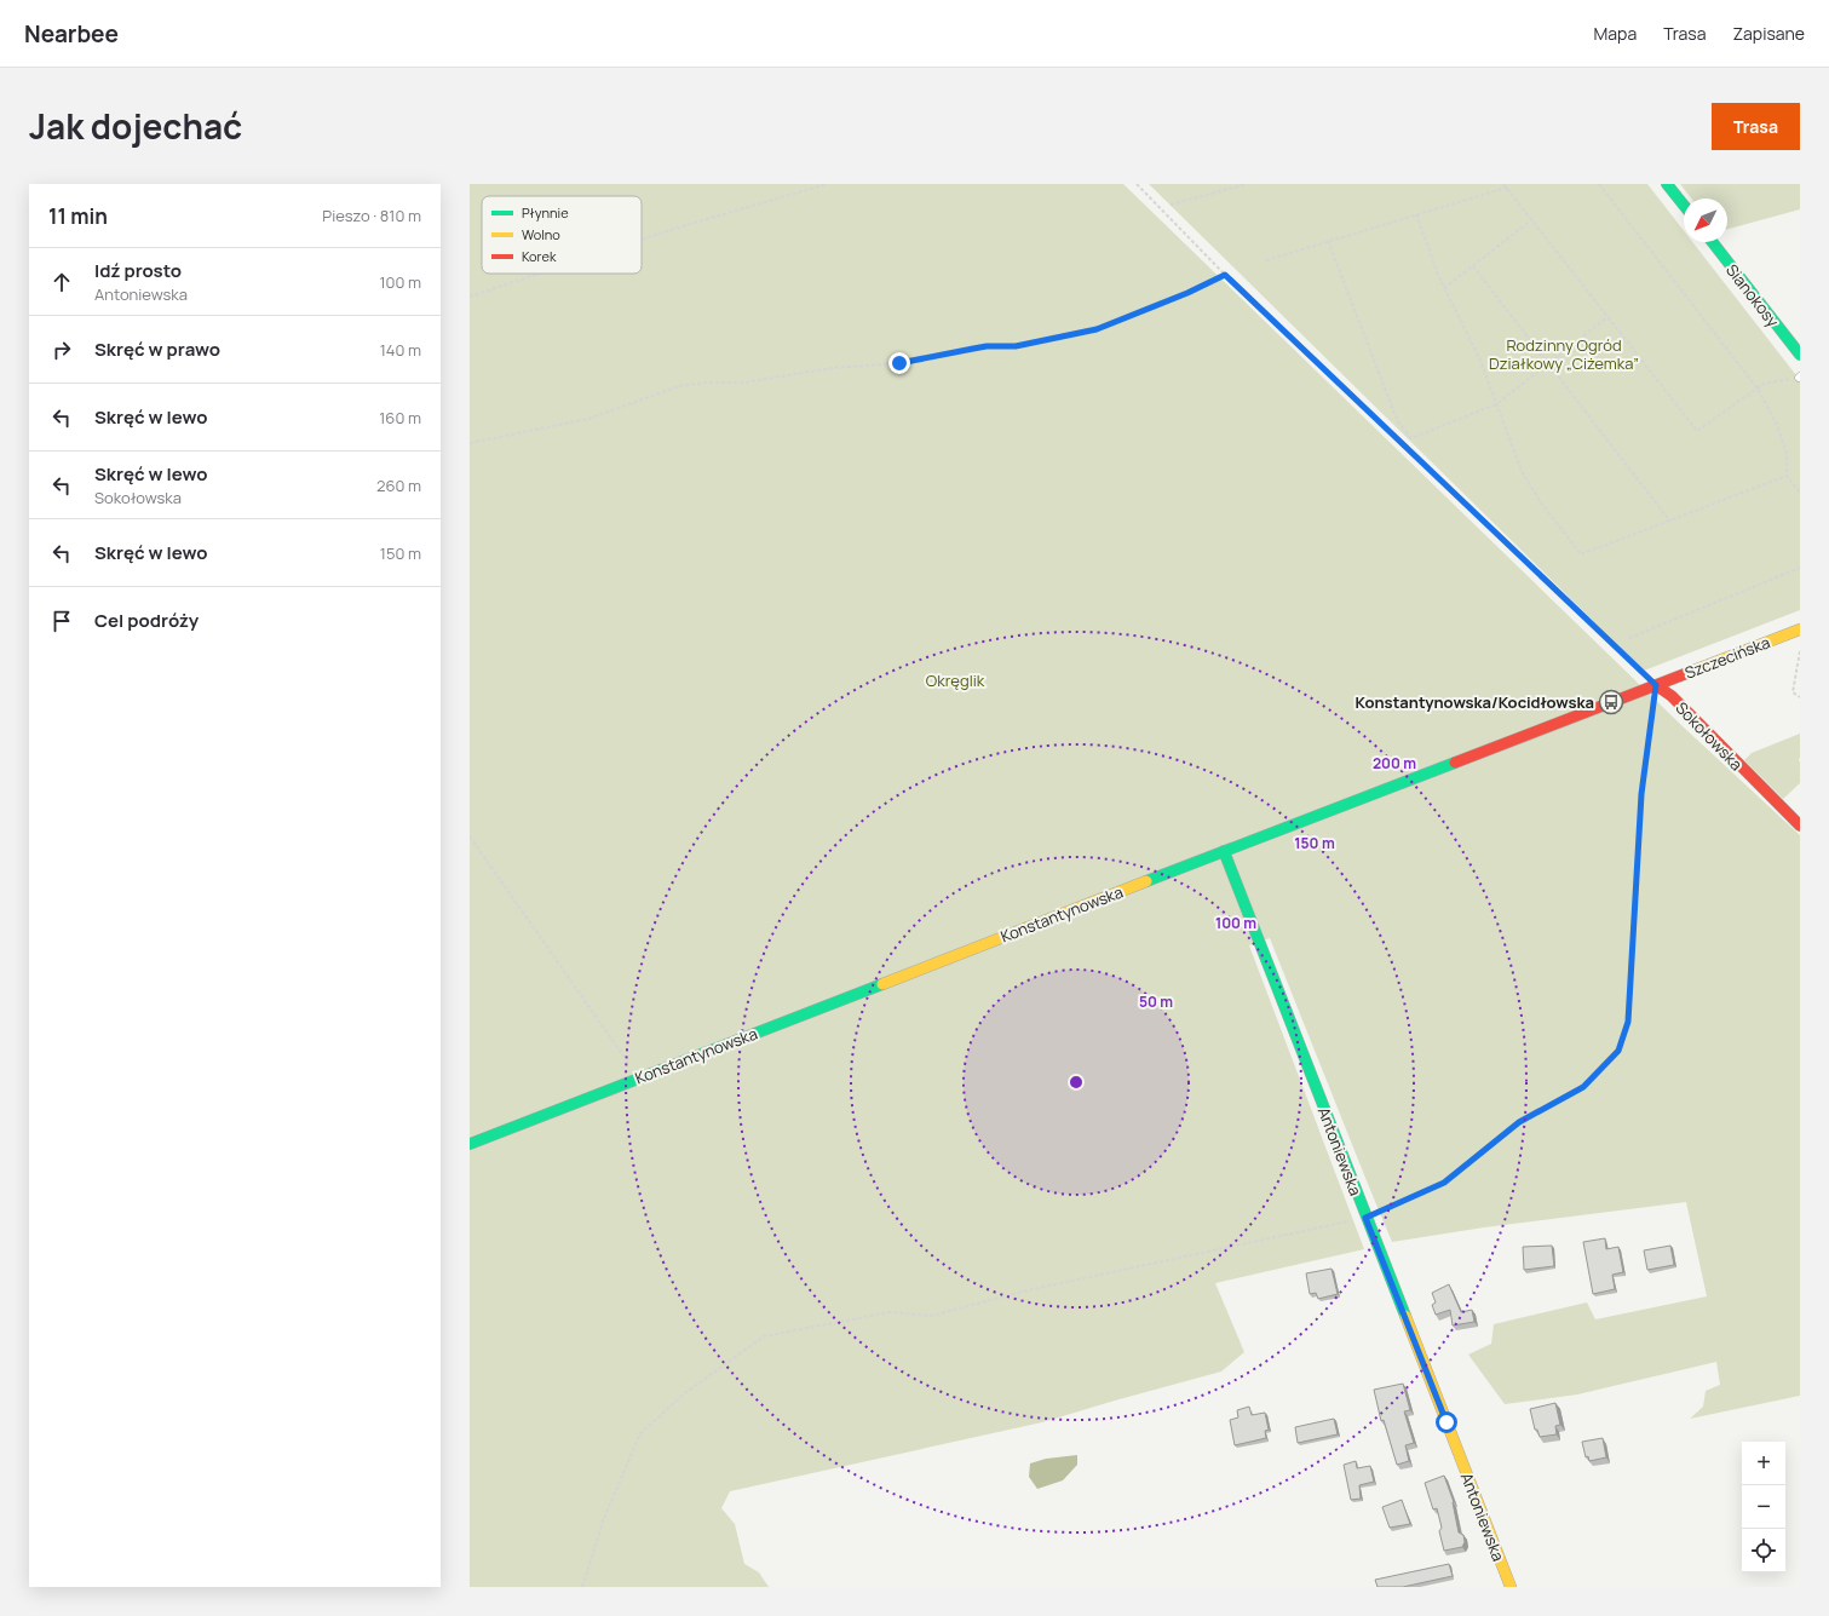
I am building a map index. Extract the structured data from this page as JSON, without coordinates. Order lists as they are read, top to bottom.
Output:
{
  "streets": {
    "main road": [
      "Sianokosy",
      "Szczecińska",
      "Sokołowska",
      "Konstantynowska",
      "Antoniewska"
    ]
  },
  "crossings": [
    ["Szczecińska", "Sokołowska"],
    ["Szczecińska", "Konstantynowska"],
    ["Sokołowska", "Konstantynowska"],
    ["Konstantynowska", "Antoniewska"]
  ],
  "parks": ["Rodzinny Ogród Działkowy „Ciżemka”", "Okręglik"],
  "places": {
    "bus stop": ["Konstantynowska/Kocidłowska"]
  },
  "legend": ["Płynnie", "Wolno", "Korek"],
  "north": "bottom left",
  "page": {
    "header": "Nearbee",
    "nav": ["Mapa", "Trasa", "Zapisane"],
    "title": "Jak dojechać",
    "buttons": "Trasa",
    "heading": ["11 min", "Pieszo · 810 m"],
    "list": [
      ["Idź prosto", "Antoniewska", "100 m"],
      ["Skręć w prawo", "140 m"],
      ["Skręć w lewo", "160 m"],
      ["Skręć w lewo", "Sokołowska", "260 m"],
      ["Skręć w lewo", "150 m"],
      "Cel podróży"
    ],
    "map_buttons": ["+", "−"]
  },
  "rings": [
    "200 m",
    "150 m",
    "100 m",
    "50 m"
  ]
}
